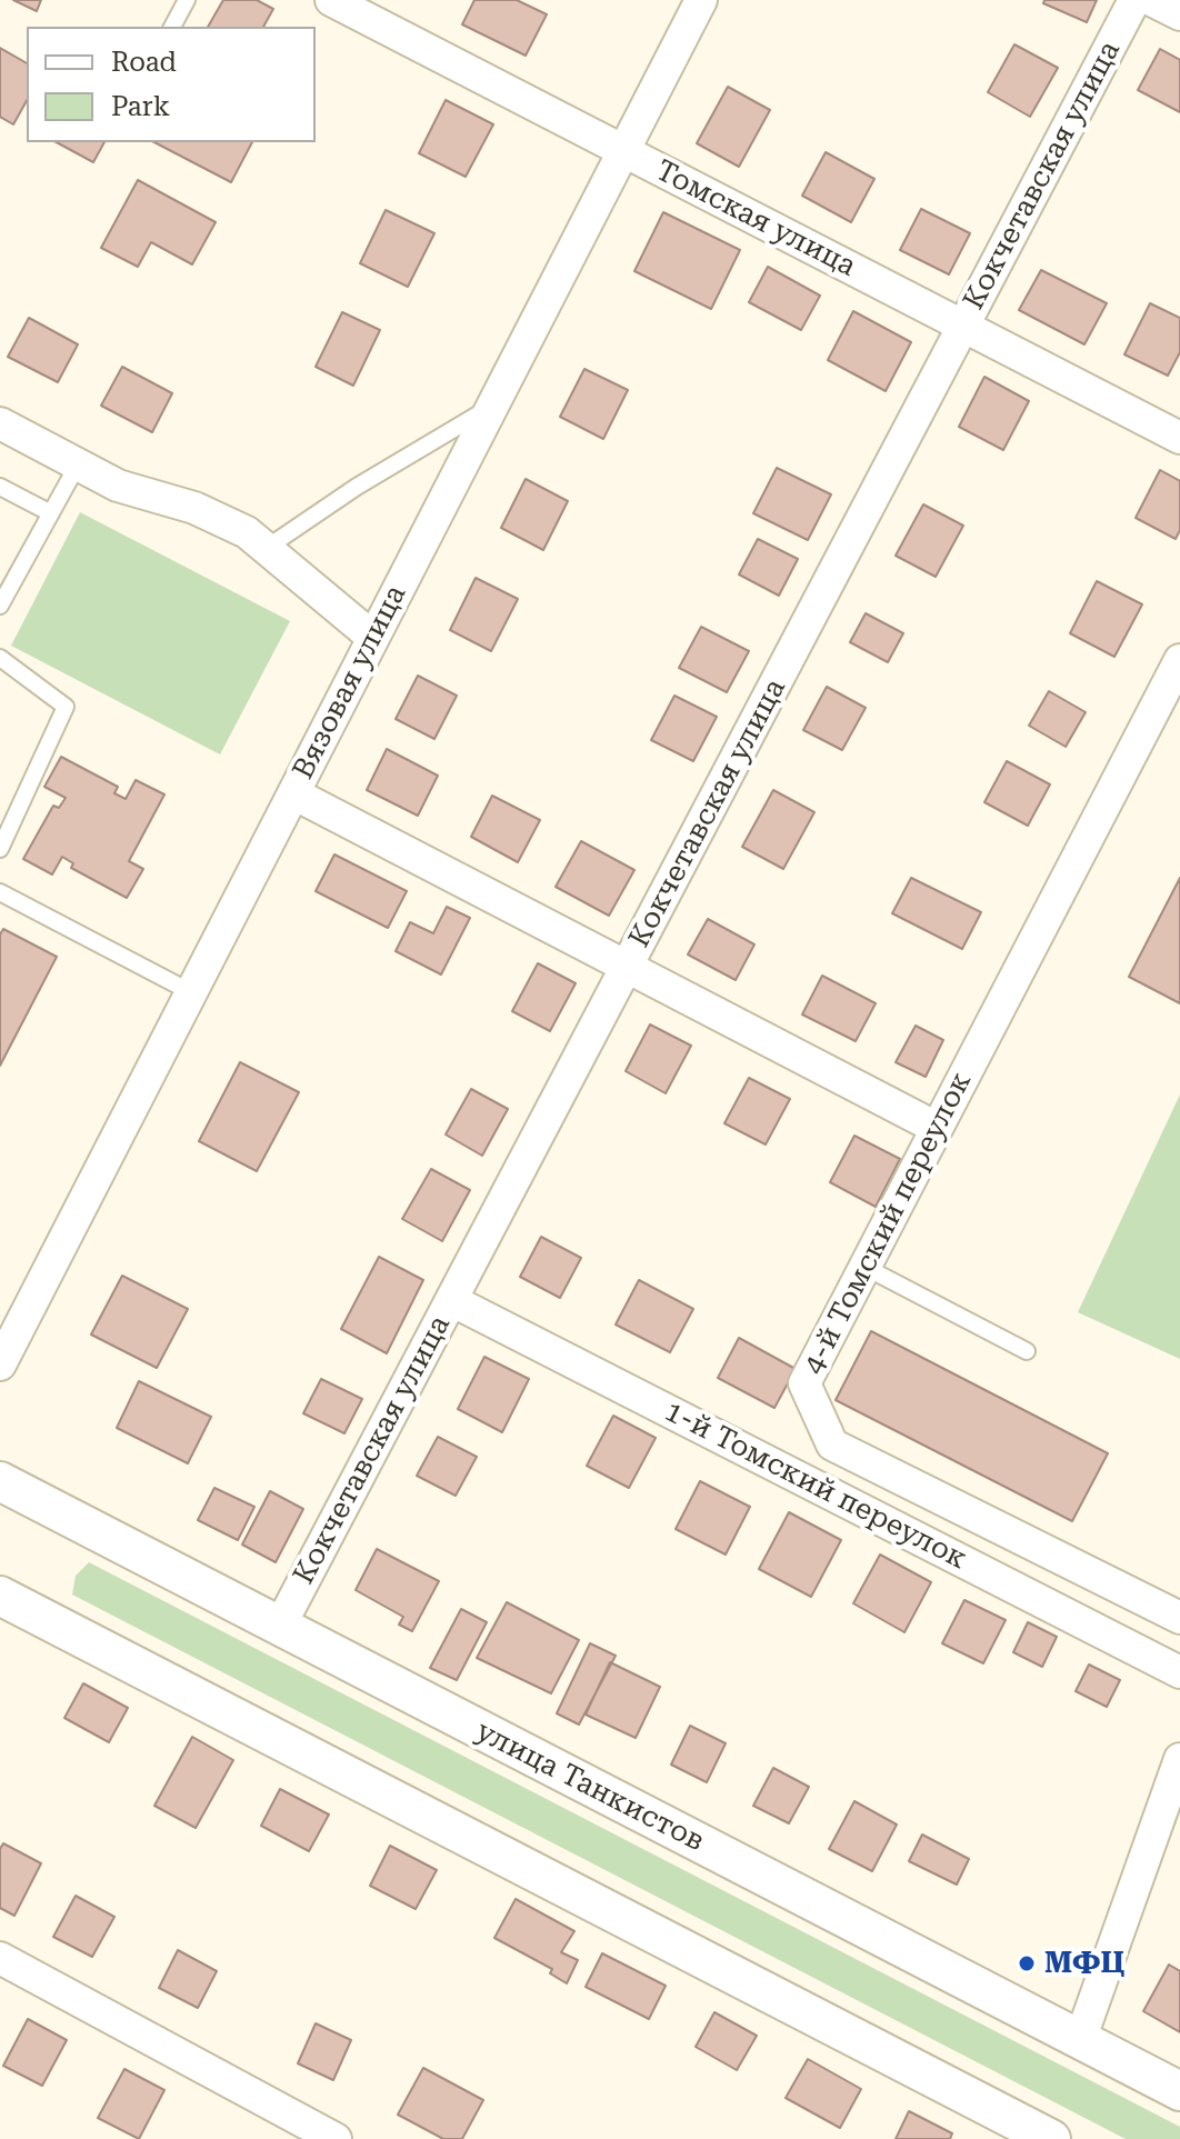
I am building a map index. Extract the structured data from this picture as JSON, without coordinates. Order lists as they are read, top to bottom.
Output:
{
  "streets": {
    "street": [
      "Кокчетавская улица",
      "Томская улица",
      "Вязовая улица",
      "4-й Томский переулок",
      "1-й Томский переулок",
      "улица Танкистов"
    ]
  },
  "crossings": [
    ["Кокчетавская улица", "Томская улица"],
    ["Кокчетавская улица", "1-й Томский переулок"],
    ["Кокчетавская улица", "улица Танкистов"],
    ["Томская улица", "Вязовая улица"]
  ],
  "places": ["МФЦ"],
  "legend": ["Road", "Park"]
}
